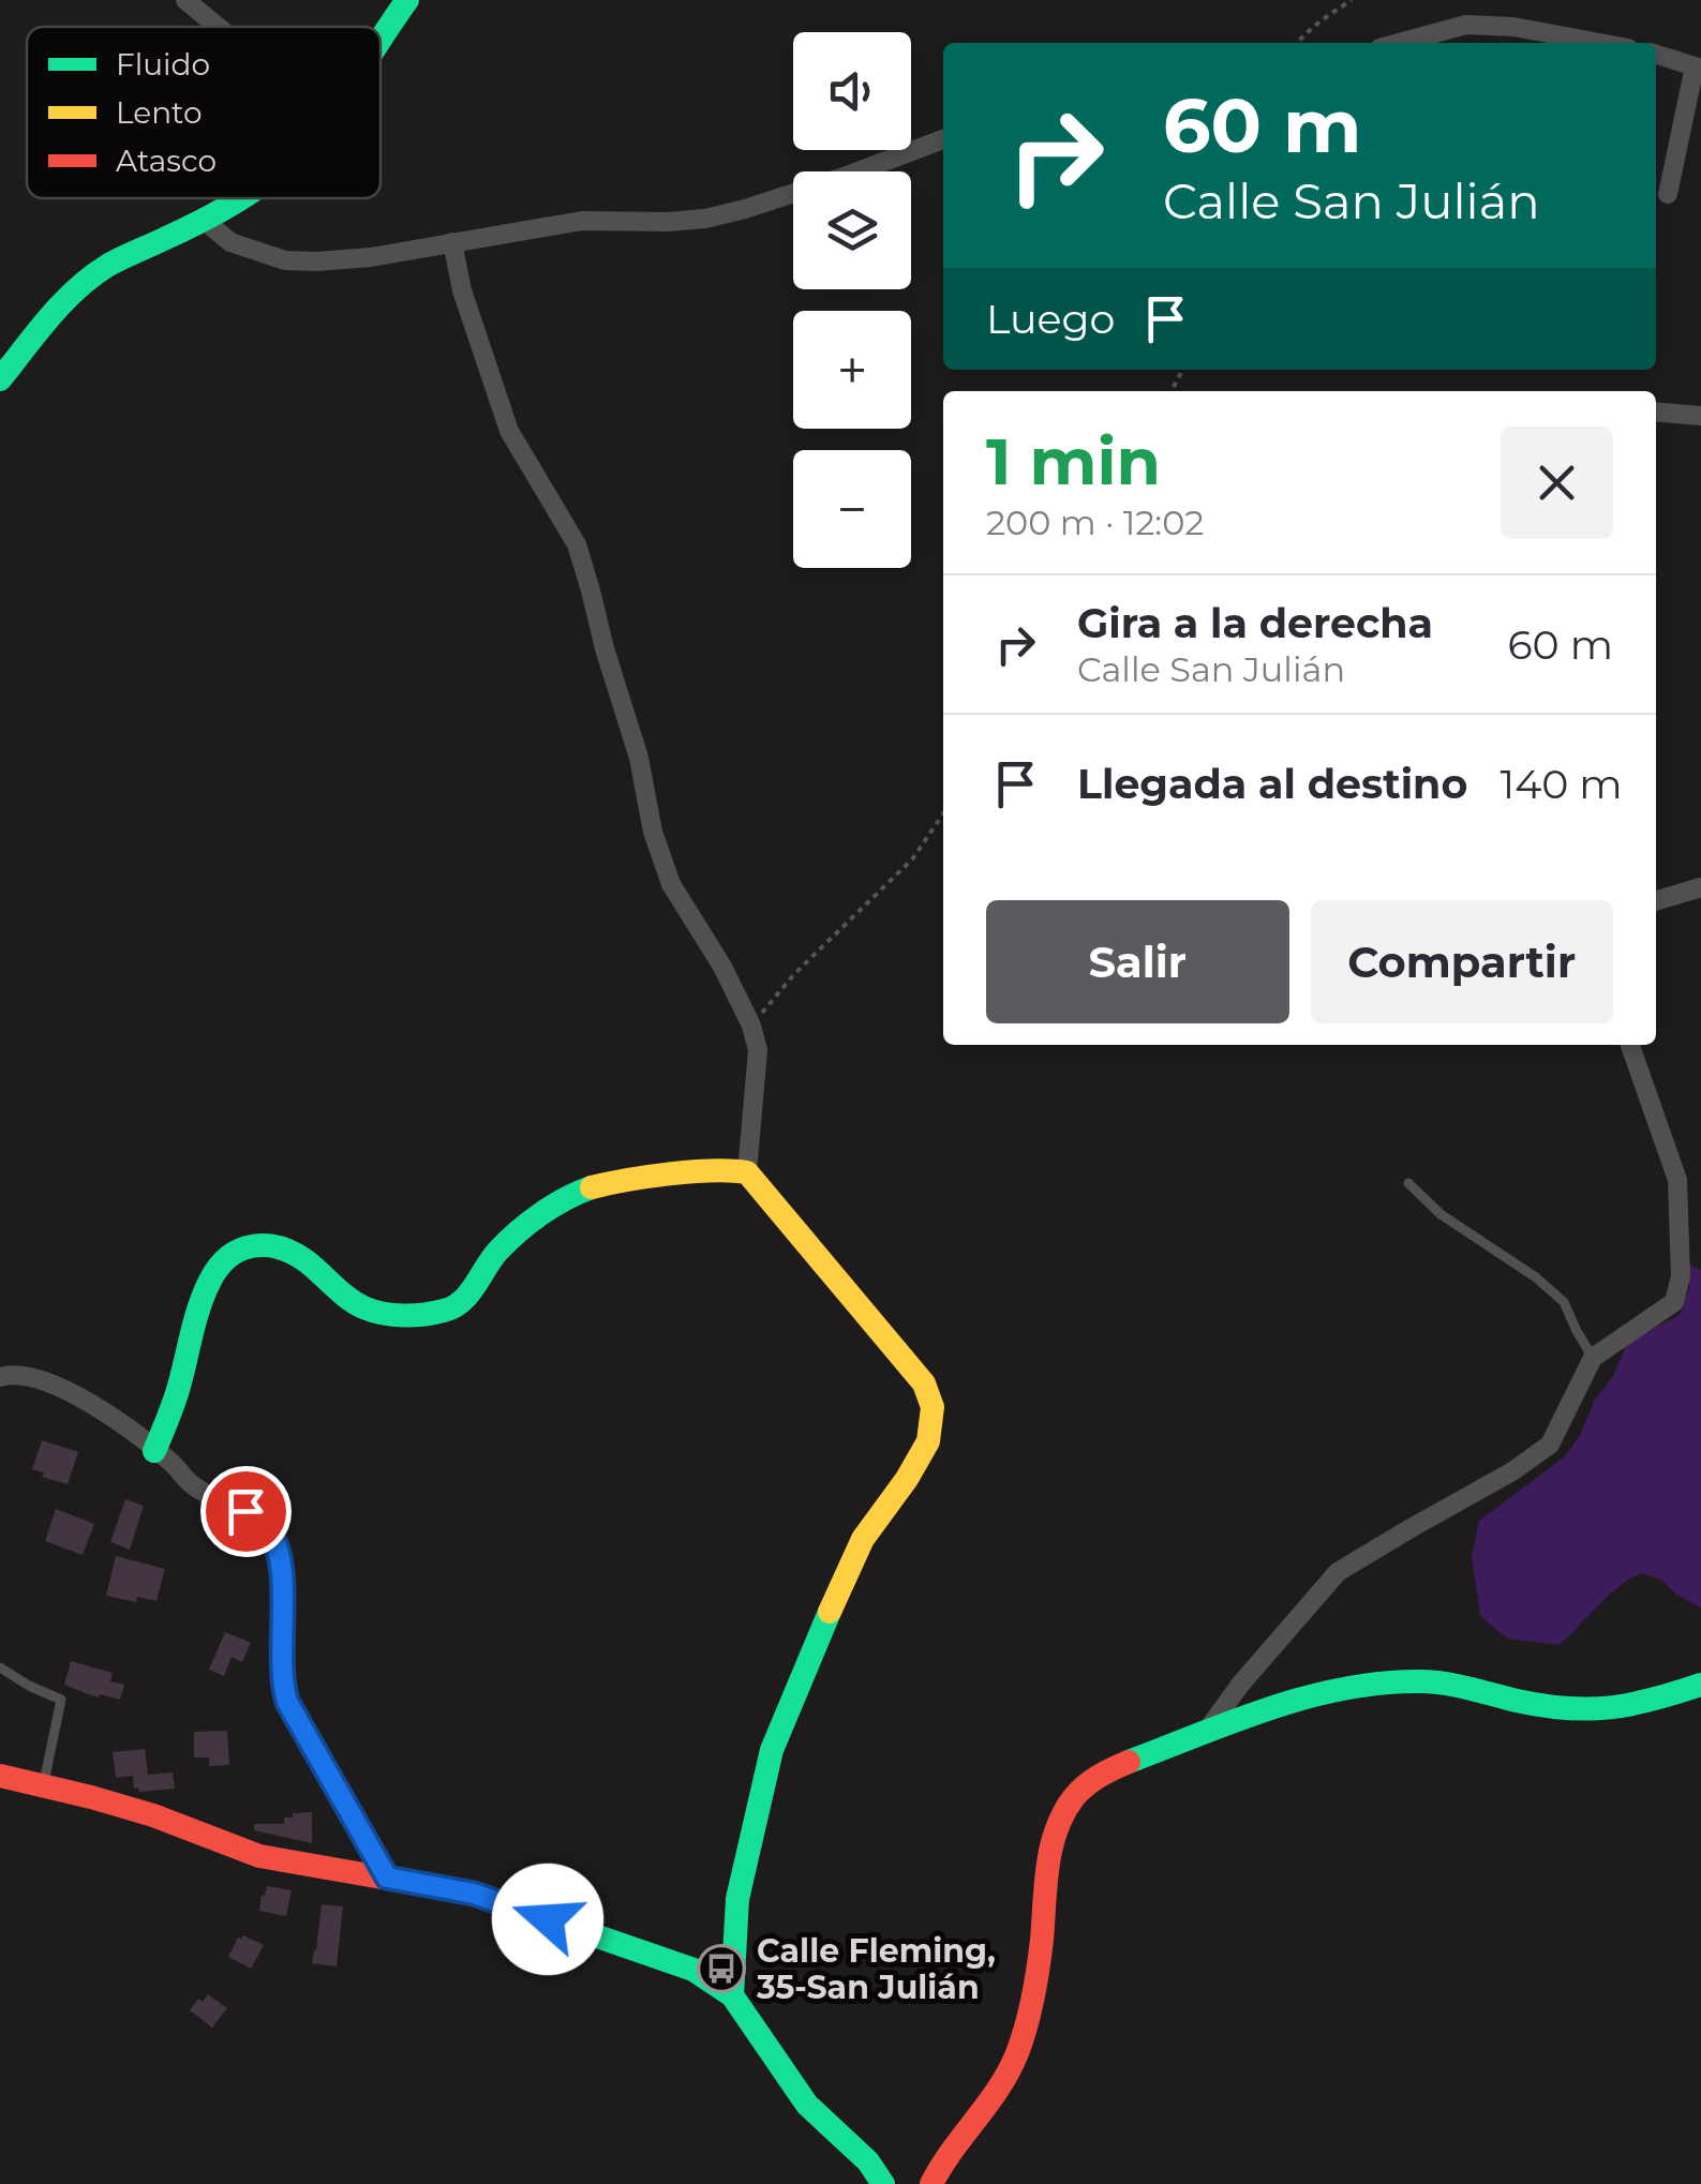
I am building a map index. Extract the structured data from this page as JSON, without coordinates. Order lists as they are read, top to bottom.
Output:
{
  "places": {
    "bus stop": ["Calle Fleming, 35-San Julián"]
  },
  "legend": ["Fluido", "Lento", "Atasco"],
  "page": {
    "map_buttons": ["+", "−"],
    "turn": ["60 m", "Calle San Julián"],
    "then": "Luego",
    "heading": ["1 min", "200 m · 12:02"],
    "list": [
      {
        "name": "Gira a la derecha",
        "note": "Calle San Julián",
        "value": "60 m"
      },
      {
        "name": "Llegada al destino",
        "value": "140 m"
      }
    ],
    "buttons": ["Salir", "Compartir"]
  }
}
